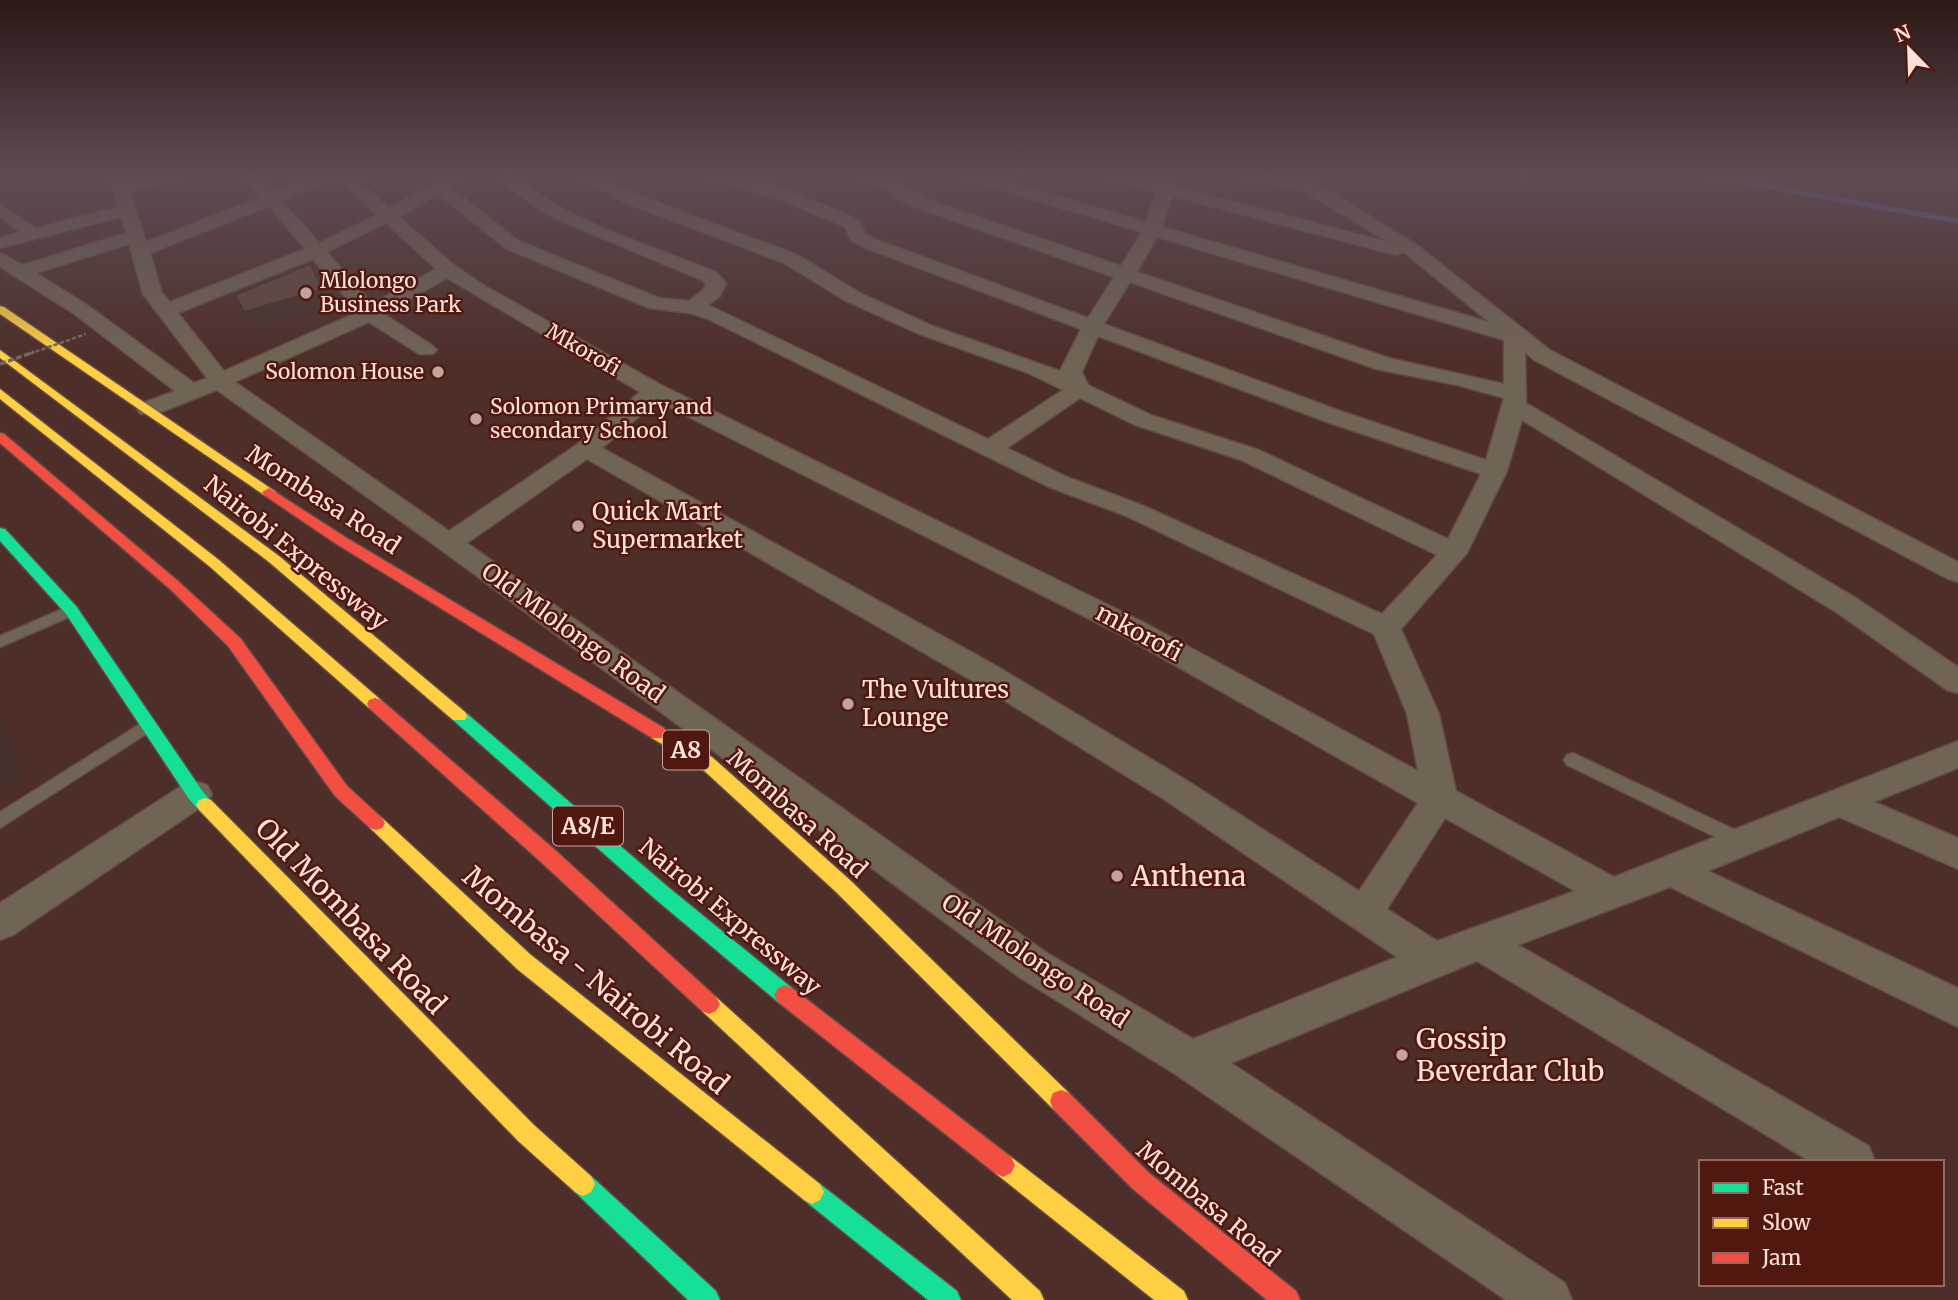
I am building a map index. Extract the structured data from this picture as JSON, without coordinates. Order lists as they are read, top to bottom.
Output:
{
  "streets": {
    "main road": [
      "Mombasa Road",
      "Nairobi Expressway",
      "A8",
      "A8/E",
      "Old Mombasa Road",
      "Mombasa - Nairobi Road"
    ],
    "street": ["Mkorofi", "Old Mlolongo Road", "mkorofi"]
  },
  "crossings": [
    ["Mkorofi", "Old Mlolongo Road"],
    ["Mkorofi", "mkorofi"]
  ],
  "places": [
    "Mlolongo Business Park",
    "Solomon House",
    "Solomon Primary and secondary School",
    "Quick Mart Supermarket",
    "The Vultures Lounge",
    "Anthena",
    "Gossip Beverdar Club"
  ],
  "legend": ["Fast", "Slow", "Jam"],
  "north": "top left"
}
